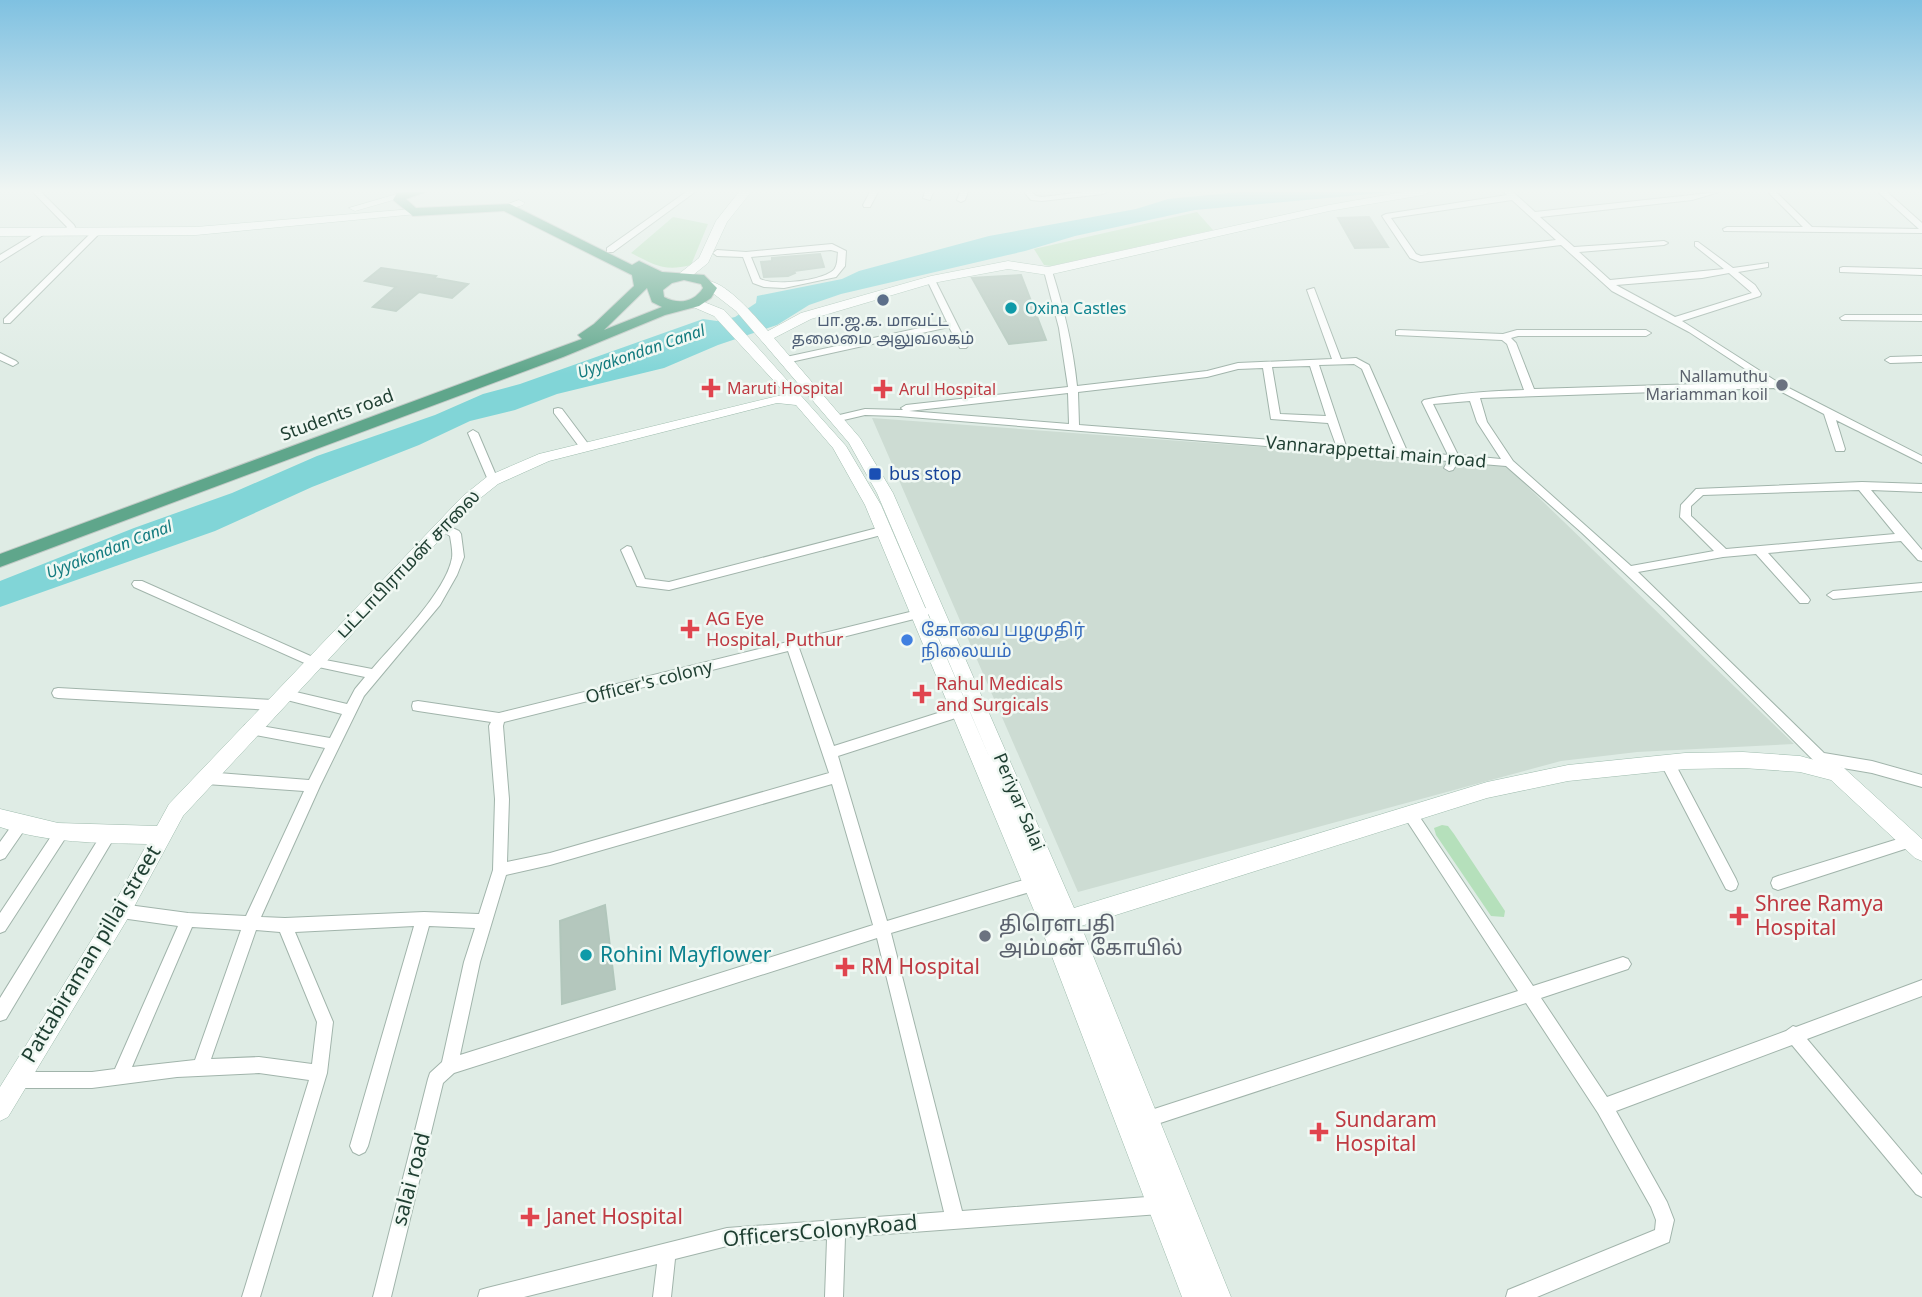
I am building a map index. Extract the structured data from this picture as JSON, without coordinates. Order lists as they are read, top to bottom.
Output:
{
  "streets": {
    "main road": [
      "Students road",
      "பட்டாபிராமன் சாலை",
      "Periyar Salai",
      "Pattabiraman pillai street"
    ],
    "street": [
      "Vannarappettai main road",
      "Officer's colony",
      "salai road",
      "OfficersColonyRoad"
    ]
  },
  "crossings": [
    ["Vannarappettai main road", "Periyar Salai"],
    ["பட்டாபிராமன் சாலை", "Pattabiraman pillai street"],
    ["Officer's colony", "Periyar Salai"],
    ["Officer's colony", "salai road"],
    ["Periyar Salai", "OfficersColonyRoad"]
  ],
  "water": ["Uyyakondan Canal"],
  "places": {
    "other": [
      "பா.ஜ.க. மாவட்ட தலைமை அலுவலகம்",
      "Oxina Castles",
      "Nallamuthu Mariamman koil",
      "கோவை பழமுதிர் நிலையம்",
      "திரௌபதி அம்மன் கோயில்",
      "Rohini Mayflower"
    ],
    "health": [
      "Maruti Hospital",
      "Arul Hospital",
      "AG Eye Hospital, Puthur",
      "Rahul Medicals and Surgicals",
      "Shree Ramya Hospital",
      "RM Hospital",
      "Sundaram Hospital",
      "Janet Hospital"
    ],
    "transit": ["bus stop"]
  }
}
